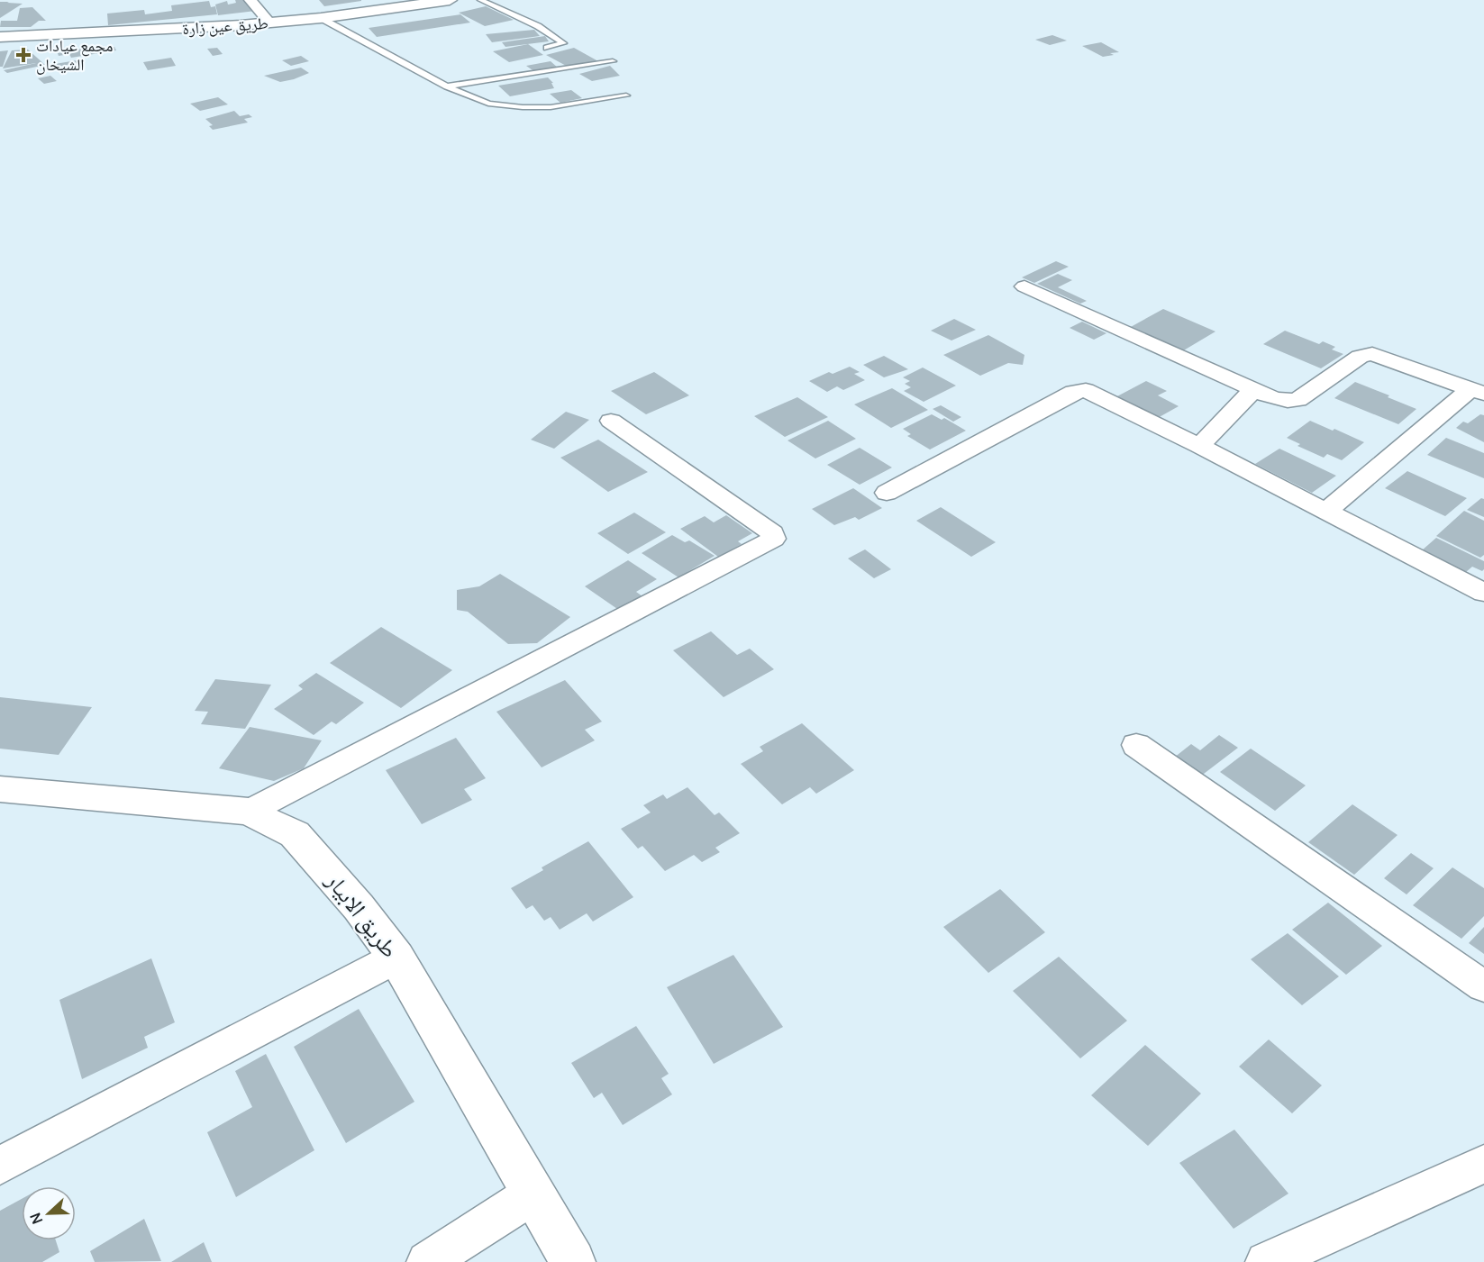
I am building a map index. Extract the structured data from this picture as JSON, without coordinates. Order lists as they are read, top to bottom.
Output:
{
  "streets": {
    "main road": ["طريق عين زارة", "طريق الابيار"]
  },
  "places": {
    "health": ["مجمع عيادات الشيخان"]
  },
  "north": "left"
}
